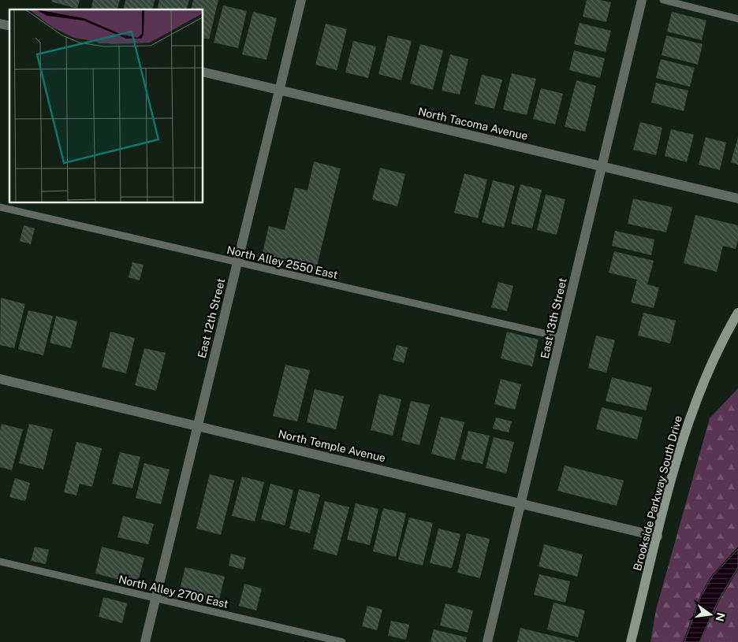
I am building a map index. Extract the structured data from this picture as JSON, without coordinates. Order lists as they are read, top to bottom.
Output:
{
  "streets": {
    "main road": ["Brookside Parkway South Drive"],
    "street": [
      "North Tacoma Avenue",
      "East 12th Street",
      "East 13th Street",
      "North Temple Avenue"
    ],
    "lane": ["North Alley 2550 East", "North Alley 2700 East"]
  },
  "crossings": [
    ["North Tacoma Avenue", "East 12th Street"],
    ["North Tacoma Avenue", "East 13th Street"],
    ["North Alley 2550 East", "East 12th Street"],
    ["North Alley 2550 East", "East 13th Street"],
    ["East 12th Street", "North Temple Avenue"],
    ["East 12th Street", "North Alley 2700 East"],
    ["East 13th Street", "North Temple Avenue"],
    ["North Temple Avenue", "Brookside Parkway South Drive"]
  ],
  "north": "right"
}
